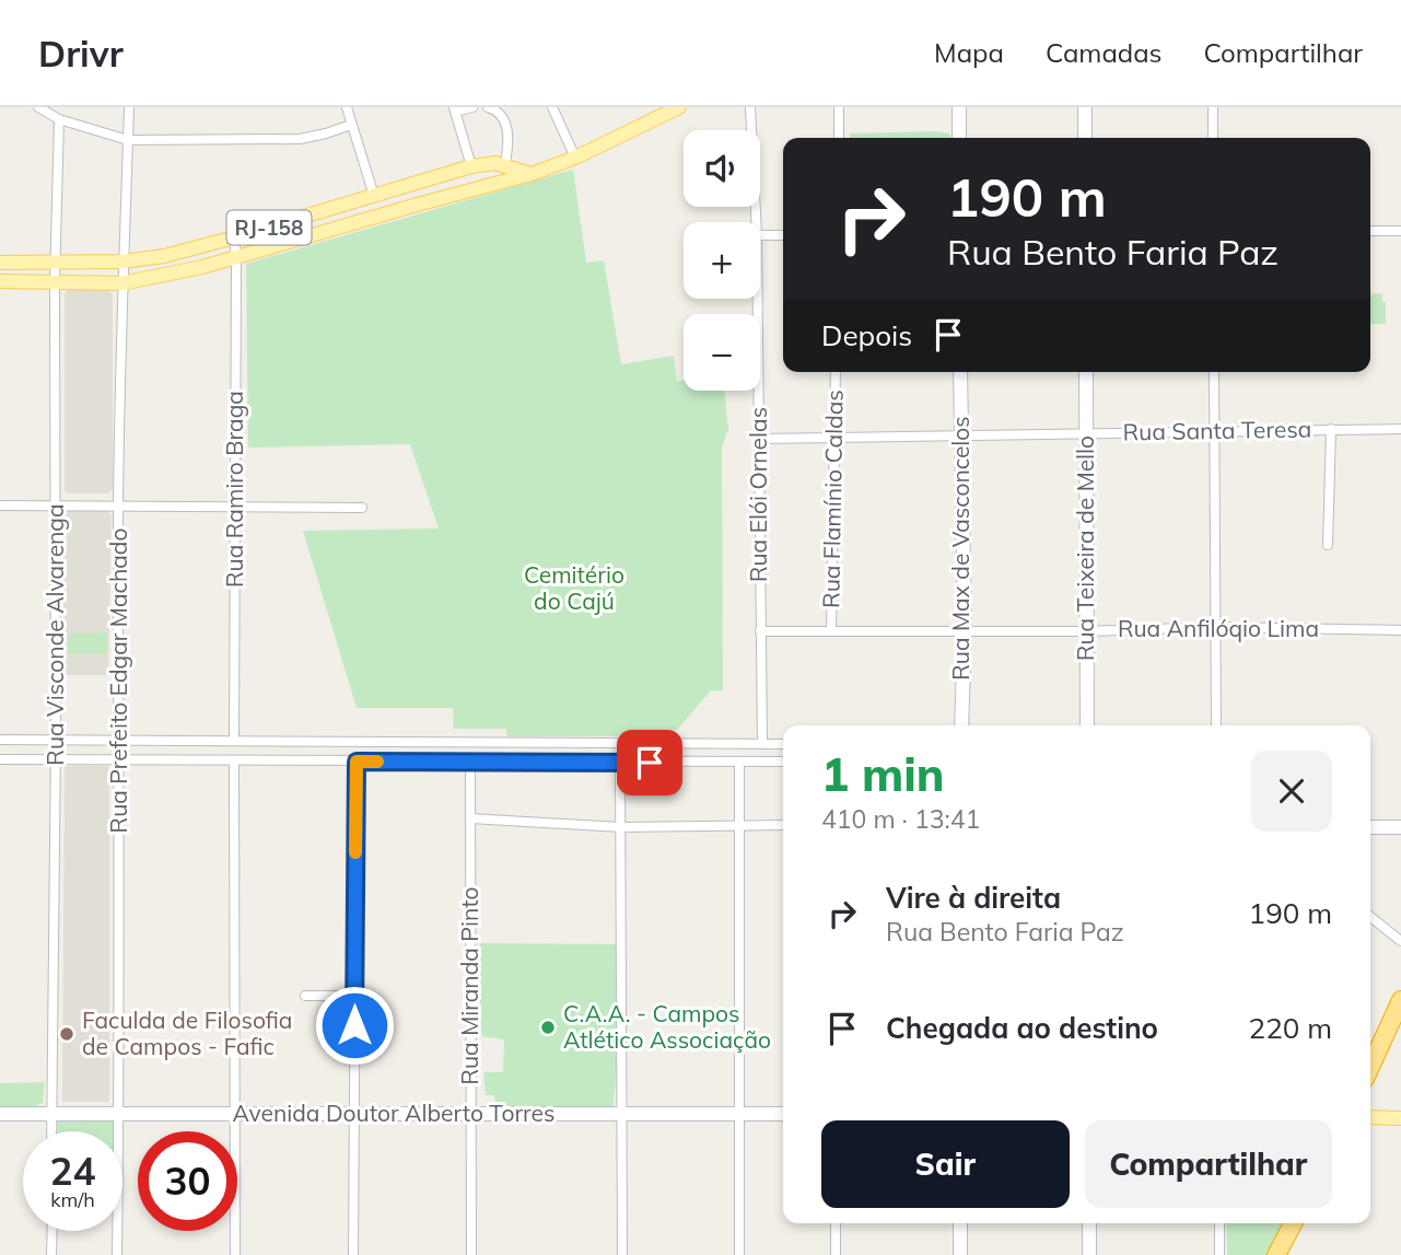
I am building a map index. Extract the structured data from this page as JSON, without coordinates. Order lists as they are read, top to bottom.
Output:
{
  "streets": {
    "main road": [
      "RJ-158",
      "Rua Max de Vasconcelos",
      "Rua Teixeira de Mello",
      "Avenida Doutor Alberto Torres"
    ],
    "street": [
      "Rua Santa Teresa",
      "Rua Ramiro Braga",
      "Rua Elói Ornelas",
      "Rua Flamínio Caldas",
      "Rua Anfilóqio Lima",
      "Rua Visconde Alvarenga",
      "Rua Prefeito Edgar Machado",
      "Rua Miranda Pinto"
    ]
  },
  "crossings": [
    ["RJ-158", "Rua Ramiro Braga"],
    ["RJ-158", "Rua Visconde Alvarenga"],
    ["RJ-158", "Rua Prefeito Edgar Machado"],
    ["Rua Santa Teresa", "Rua Elói Ornelas"],
    ["Rua Santa Teresa", "Rua Flamínio Caldas"],
    ["Rua Santa Teresa", "Rua Max de Vasconcelos"],
    ["Rua Santa Teresa", "Rua Teixeira de Mello"],
    ["Rua Elói Ornelas", "Rua Anfilóqio Lima"],
    ["Rua Flamínio Caldas", "Rua Anfilóqio Lima"],
    ["Rua Max de Vasconcelos", "Rua Anfilóqio Lima"],
    ["Rua Teixeira de Mello", "Rua Anfilóqio Lima"],
    ["Rua Visconde Alvarenga", "Avenida Doutor Alberto Torres"],
    ["Rua Prefeito Edgar Machado", "Avenida Doutor Alberto Torres"],
    ["Rua Miranda Pinto", "Avenida Doutor Alberto Torres"]
  ],
  "parks": ["Cemitério do Cajú"],
  "places": ["C.A.A. - Campos Atlético Associação", "Faculda de Filosofia de Campos - Fafic"],
  "page": {
    "header": "Drivr",
    "nav": ["Mapa", "Camadas", "Compartilhar"],
    "map_buttons": ["+", "−"],
    "turn": ["190 m", "Rua Bento Faria Paz"],
    "then": "Depois",
    "heading": ["1 min", "410 m · 13:41"],
    "list": [
      {
        "name": "Vire à direita",
        "note": "Rua Bento Faria Paz",
        "value": "190 m"
      },
      {
        "name": "Chegada ao destino",
        "value": "220 m"
      }
    ],
    "buttons": ["Sair", "Compartilhar"],
    "speed": "24 km/h",
    "limit": "30"
  }
}
